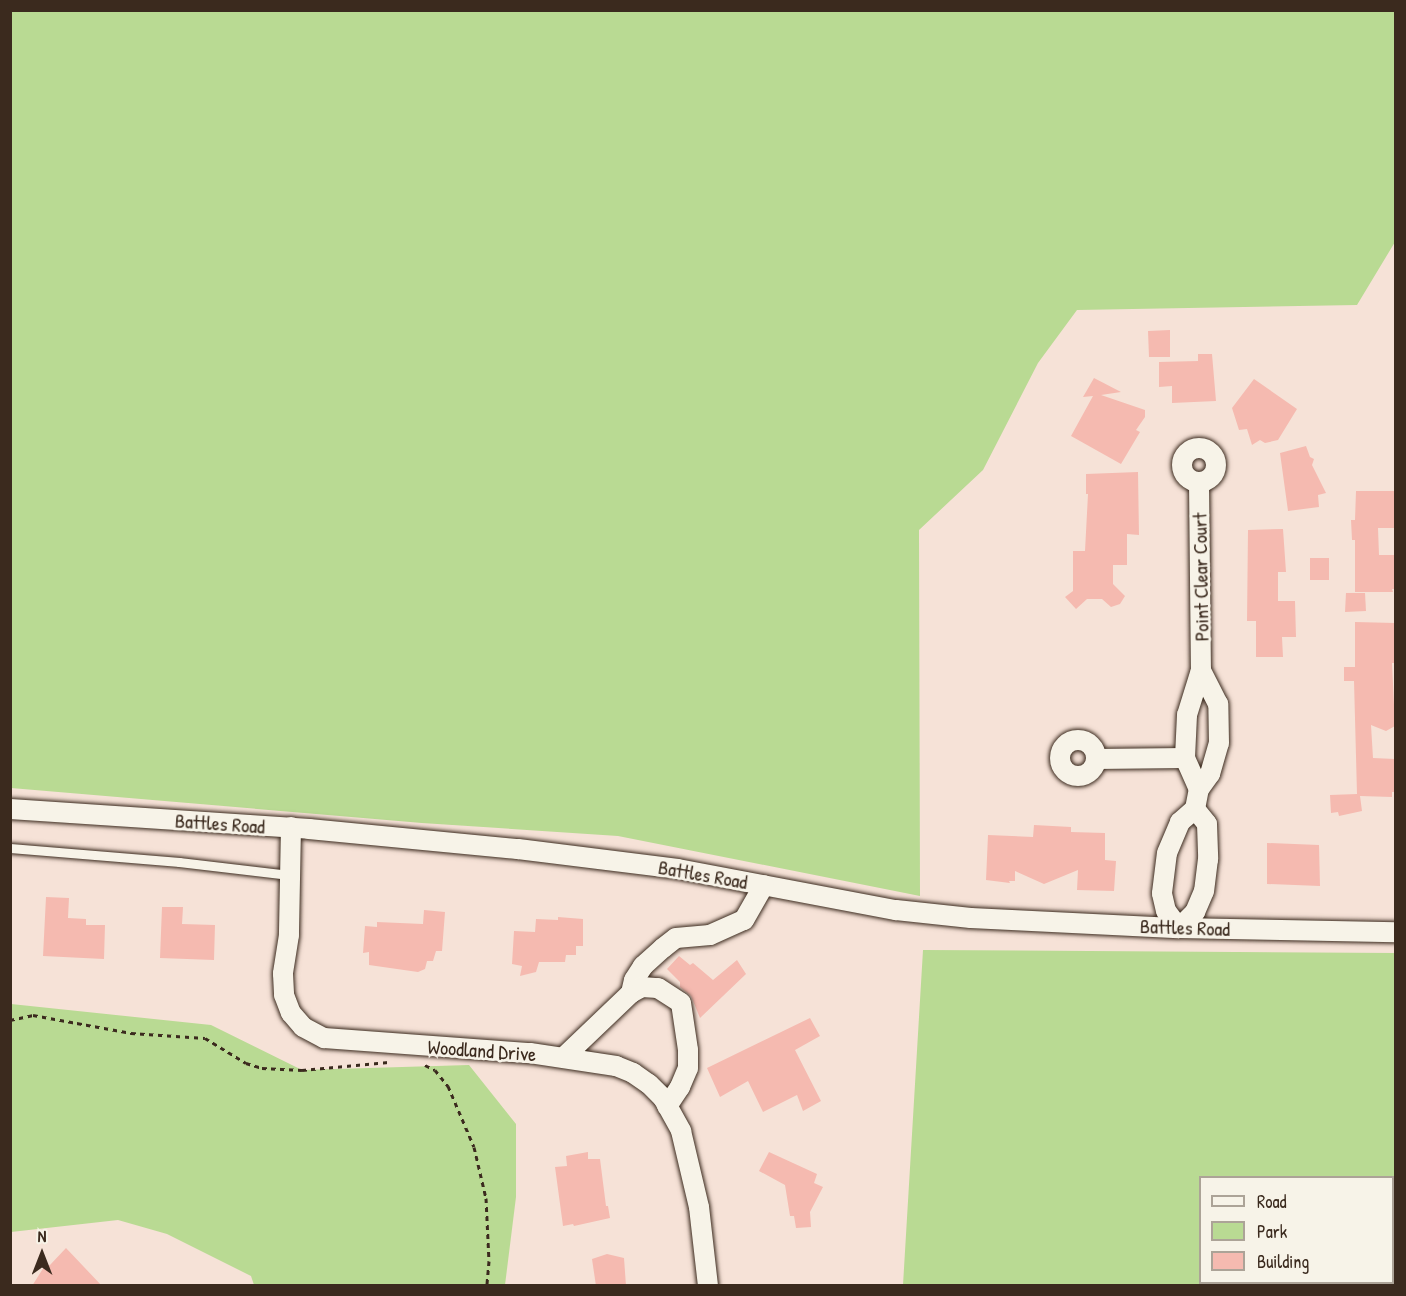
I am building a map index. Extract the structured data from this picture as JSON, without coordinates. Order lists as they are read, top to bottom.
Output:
{
  "streets": {
    "street": ["Point Clear Court", "Battles Road", "Woodland Drive"]
  },
  "crossings": [
    ["Point Clear Court", "Battles Road"],
    ["Battles Road", "Woodland Drive"]
  ],
  "legend": ["Road", "Park", "Building"],
  "north": "top"
}
